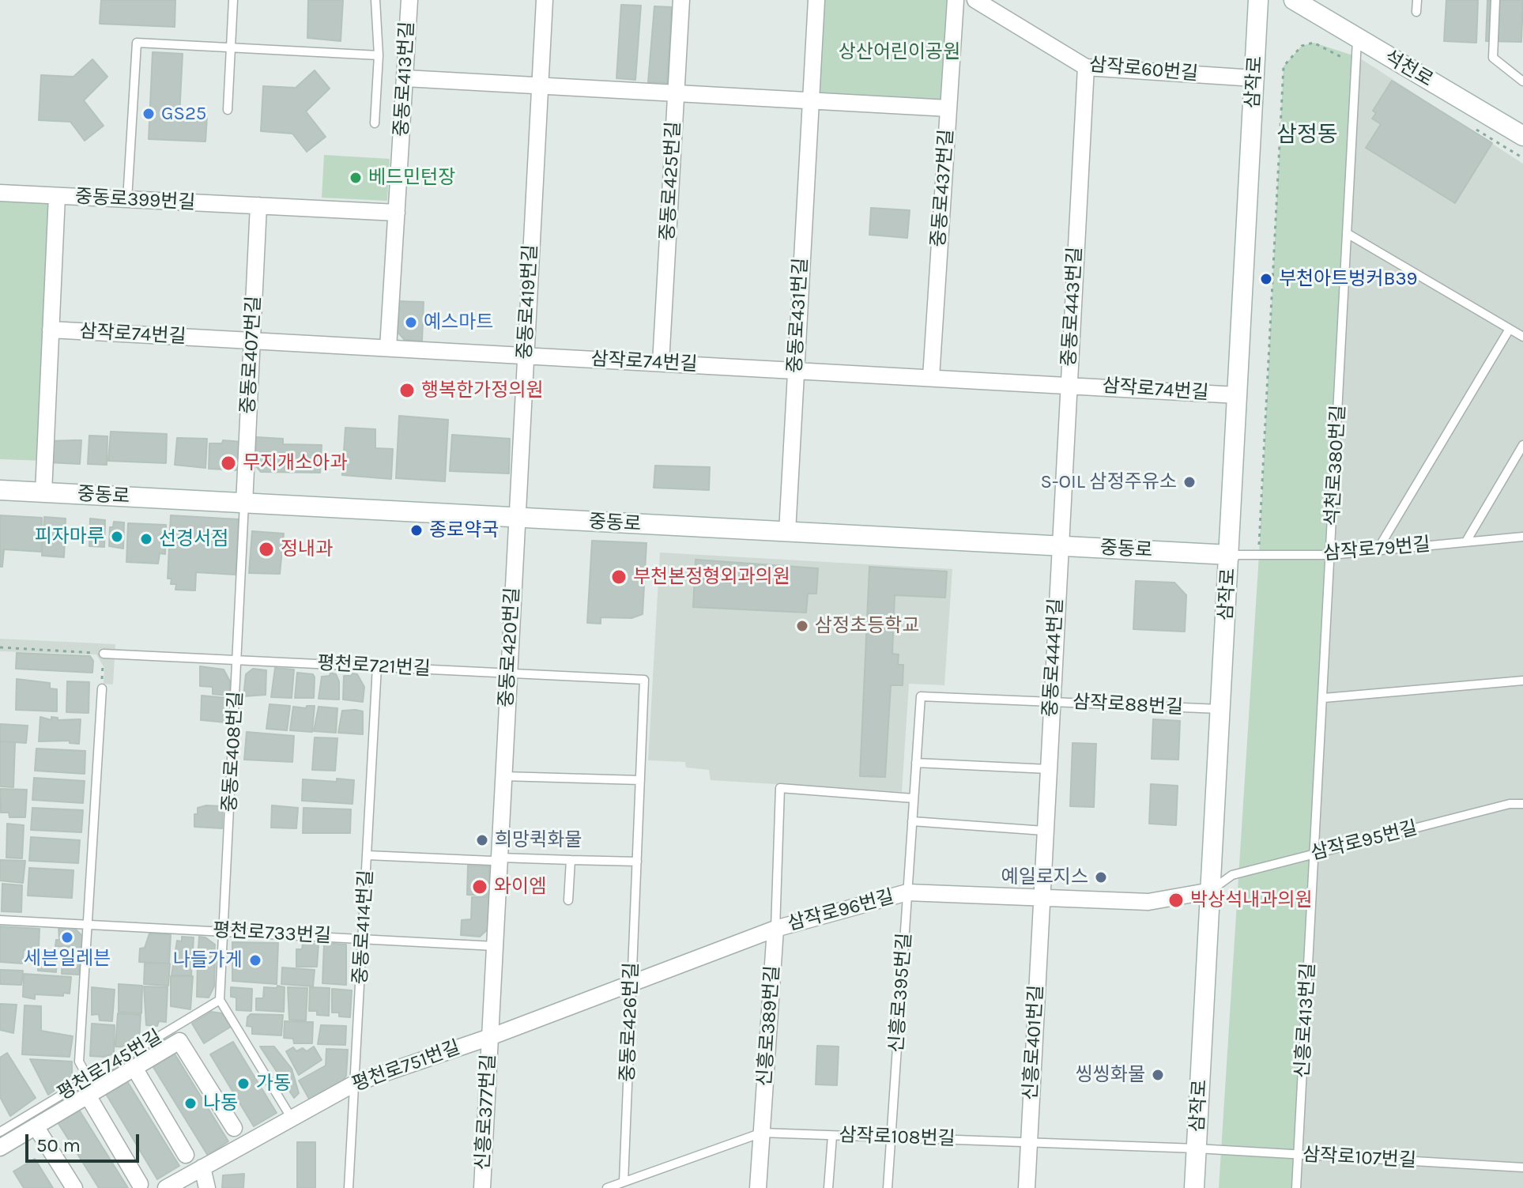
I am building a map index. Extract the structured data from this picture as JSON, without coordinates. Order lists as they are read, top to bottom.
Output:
{
  "streets": {
    "street": [
      "석천로",
      "삼작로60번길",
      "중동로413번길",
      "삼작로",
      "중동로425번길",
      "중동로437번길",
      "중동로399번길",
      "중동로419번길",
      "중동로443번길",
      "중동로431번길",
      "삼작로74번길",
      "중동로407번길",
      "중동로",
      "중동로420번길",
      "중동로444번길",
      "삼작로96번길",
      "신흥로389번길",
      "신흥로401번길",
      "평천로751번길",
      "신흥로377번길"
    ],
    "lane": [
      "석천로380번길",
      "삼작로79번길",
      "평천로721번길",
      "삼작로88번길",
      "중동로408번길",
      "삼작로95번길",
      "중동로414번길",
      "평천로733번길",
      "신흥로395번길",
      "신흥로413번길",
      "중동로426번길",
      "평천로745번길",
      "삼작로108번길",
      "삼작로107번길"
    ]
  },
  "crossings": [
    ["석천로", "석천로380번길"],
    ["삼작로60번길", "삼작로"],
    ["삼작로60번길", "중동로443번길"],
    ["중동로413번길", "중동로399번길"],
    ["중동로413번길", "삼작로74번길"],
    ["삼작로", "삼작로74번길"],
    ["삼작로", "중동로"],
    ["삼작로", "삼작로79번길"],
    ["삼작로", "삼작로88번길"],
    ["삼작로", "삼작로95번길"],
    ["삼작로", "삼작로96번길"],
    ["삼작로", "삼작로108번길"],
    ["삼작로", "삼작로107번길"],
    ["중동로425번길", "삼작로74번길"],
    ["중동로437번길", "삼작로74번길"],
    ["중동로399번길", "삼작로74번길"],
    ["중동로399번길", "중동로407번길"],
    ["중동로399번길", "중동로"],
    ["중동로419번길", "삼작로74번길"],
    ["중동로419번길", "중동로"],
    ["중동로419번길", "중동로420번길"],
    ["중동로443번길", "삼작로74번길"],
    ["중동로443번길", "중동로"],
    ["중동로443번길", "중동로444번길"],
    ["중동로431번길", "삼작로74번길"],
    ["중동로431번길", "중동로"],
    ["삼작로74번길", "중동로407번길"],
    ["중동로407번길", "중동로"],
    ["중동로407번길", "중동로408번길"],
    ["석천로380번길", "삼작로79번길"],
    ["석천로380번길", "삼작로95번길"],
    ["석천로380번길", "신흥로413번길"],
    ["중동로", "삼작로79번길"],
    ["중동로", "중동로420번길"],
    ["중동로", "중동로444번길"],
    ["중동로", "중동로408번길"],
    ["중동로420번길", "평천로721번길"],
    ["중동로420번길", "삼작로96번길"],
    ["중동로420번길", "평천로733번길"],
    ["중동로420번길", "평천로751번길"],
    ["중동로420번길", "신흥로377번길"],
    ["중동로444번길", "삼작로88번길"],
    ["중동로444번길", "삼작로96번길"],
    ["중동로444번길", "신흥로401번길"],
    ["평천로721번길", "중동로408번길"],
    ["평천로721번길", "중동로414번길"],
    ["평천로721번길", "중동로426번길"],
    ["삼작로88번길", "신흥로395번길"],
    ["중동로408번길", "평천로733번길"],
    ["중동로408번길", "평천로745번길"],
    ["삼작로95번길", "삼작로96번길"],
    ["삼작로95번길", "신흥로413번길"],
    ["삼작로96번길", "신흥로395번길"],
    ["삼작로96번길", "중동로426번길"],
    ["삼작로96번길", "신흥로389번길"],
    ["삼작로96번길", "신흥로401번길"],
    ["삼작로96번길", "평천로751번길"],
    ["삼작로96번길", "신흥로377번길"],
    ["중동로414번길", "평천로733번길"],
    ["중동로414번길", "평천로751번길"],
    ["신흥로395번길", "신흥로389번길"],
    ["신흥로395번길", "삼작로108번길"],
    ["신흥로413번길", "삼작로107번길"],
    ["중동로426번길", "삼작로108번길"],
    ["신흥로389번길", "삼작로108번길"],
    ["신흥로401번길", "삼작로108번길"],
    ["평천로751번길", "신흥로377번길"],
    ["삼작로108번길", "삼작로107번길"]
  ],
  "districts": ["삼정동"],
  "parks": ["상산어린이공원"],
  "places": [
    "GS25",
    "베드민턴장",
    "부천아트벙커B39",
    "예스마트",
    "행복한가정의원",
    "무지개소아과",
    "S-OIL 삼정주유소",
    "종로약국",
    "피자마루",
    "선경서점",
    "정내과",
    "부천본정형외과의원",
    "삼정초등학교",
    "희망퀵화물",
    "예일로지스",
    "와이엠",
    "박상석내과의원",
    "세븐일레븐",
    "나들가게",
    "씽씽화물",
    "가동",
    "나동"
  ],
  "scale_bar": "50 m"
}
